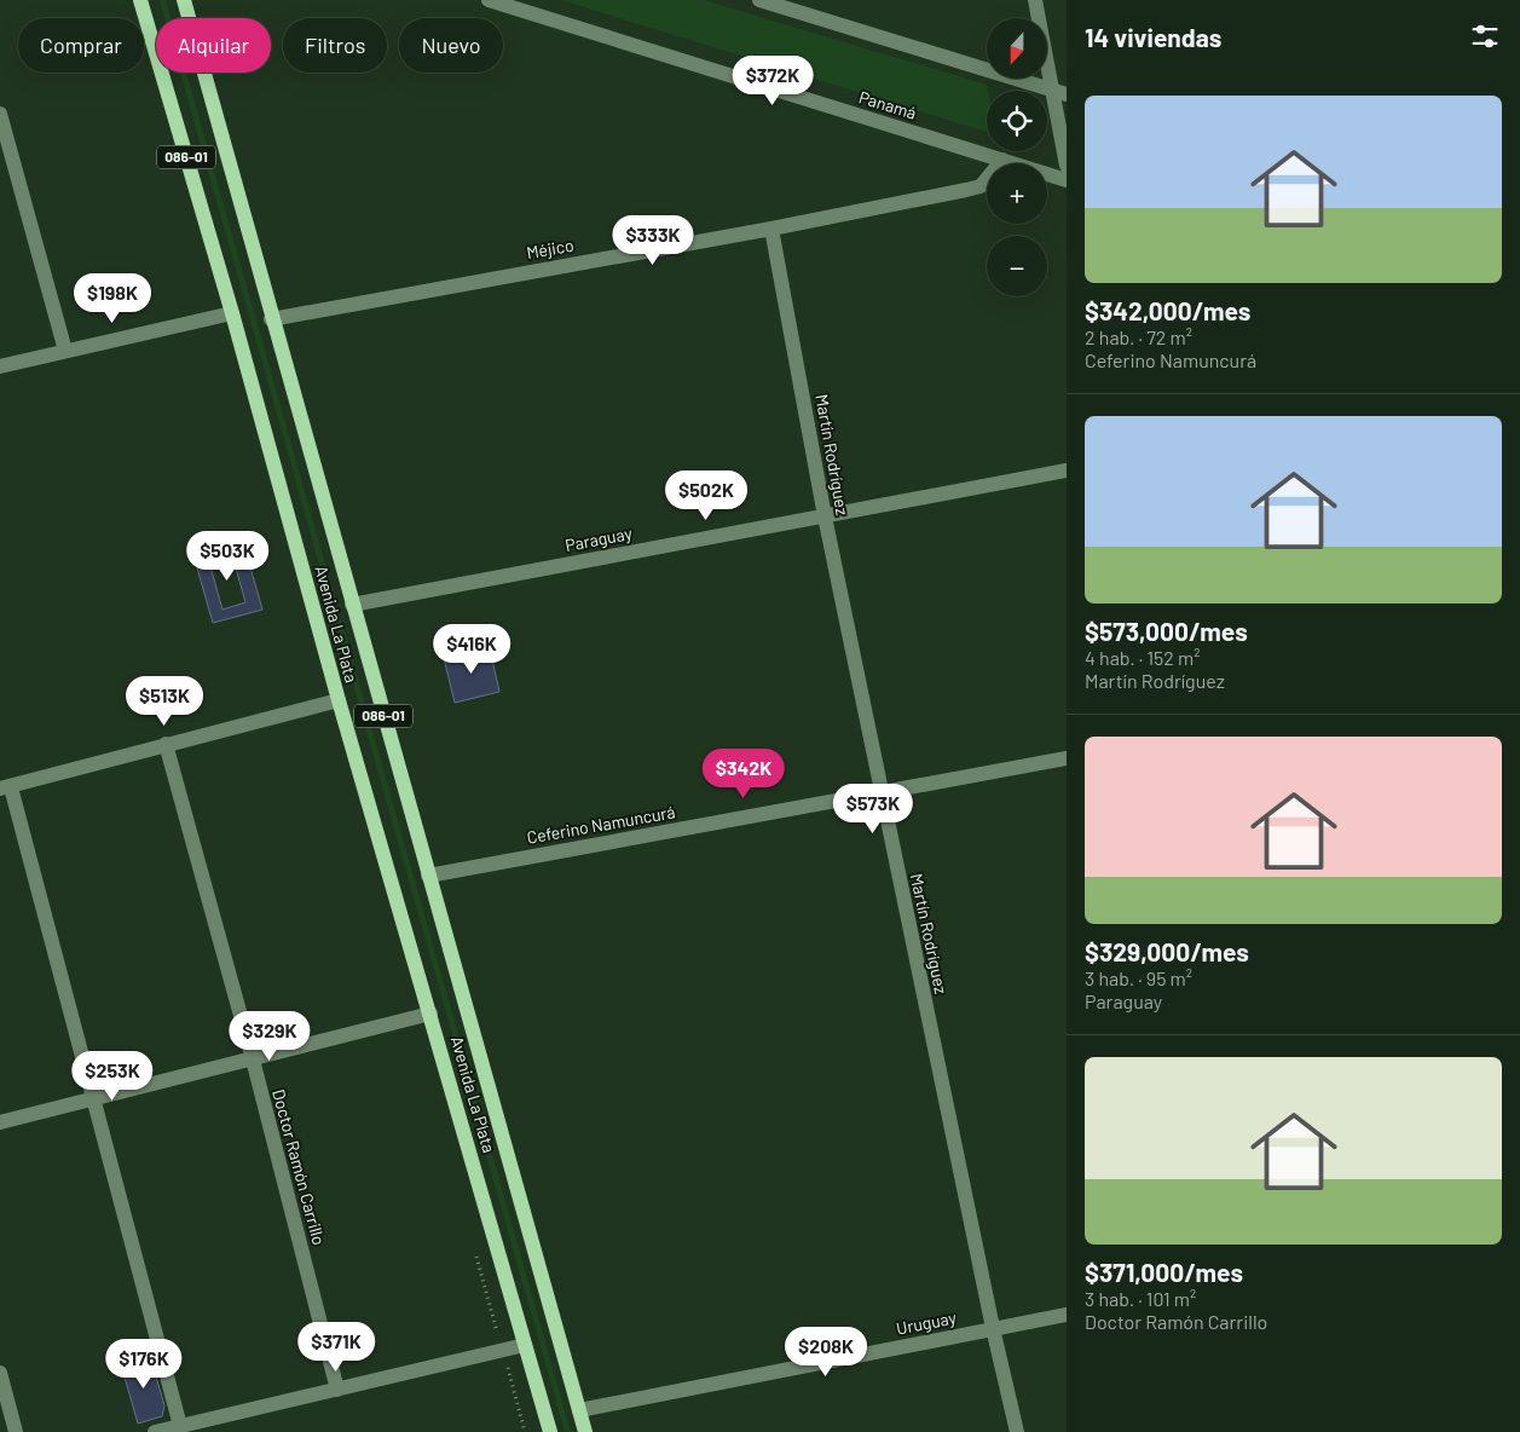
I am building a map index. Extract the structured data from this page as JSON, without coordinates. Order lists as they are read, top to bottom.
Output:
{
  "streets": {
    "main road": ["086-01", "Avenida La Plata"],
    "street": [
      "Panamá",
      "Méjico",
      "Martín Rodríguez",
      "Paraguay",
      "Ceferino Namuncurá",
      "Doctor Ramón Carrillo",
      "Uruguay"
    ]
  },
  "crossings": [
    ["Panamá", "Méjico"],
    ["Méjico", "Martín Rodríguez"],
    ["Méjico", "Avenida La Plata"],
    ["Martín Rodríguez", "Paraguay"],
    ["Martín Rodríguez", "Ceferino Namuncurá"],
    ["Martín Rodríguez", "Uruguay"],
    ["Paraguay", "Avenida La Plata"],
    ["Avenida La Plata", "Ceferino Namuncurá"],
    ["Avenida La Plata", "Uruguay"]
  ],
  "north": "bottom",
  "page": {
    "heading": "14 viviendas",
    "map_buttons": ["+", "−"],
    "chip": [
      "Comprar",
      "Alquilar",
      "Filtros",
      "Nuevo"
    ],
    "price": [
      "$372K",
      "$333K",
      "$198K",
      "$502K",
      "$503K",
      "$416K",
      "$513K",
      "$342K",
      "$573K",
      "$329K",
      "$253K",
      "$371K",
      "$208K",
      "$176K"
    ],
    "list": [
      {
        "name": "$342,000/mes",
        "note": "2 hab. · 72 m² · Ceferino Namuncurá"
      },
      {
        "name": "$573,000/mes",
        "note": "4 hab. · 152 m² · Martín Rodríguez"
      },
      {
        "name": "$329,000/mes",
        "note": "3 hab. · 95 m² · Paraguay"
      },
      {
        "name": "$371,000/mes",
        "note": "3 hab. · 101 m² · Doctor Ramón Carrillo"
      }
    ]
  }
}
